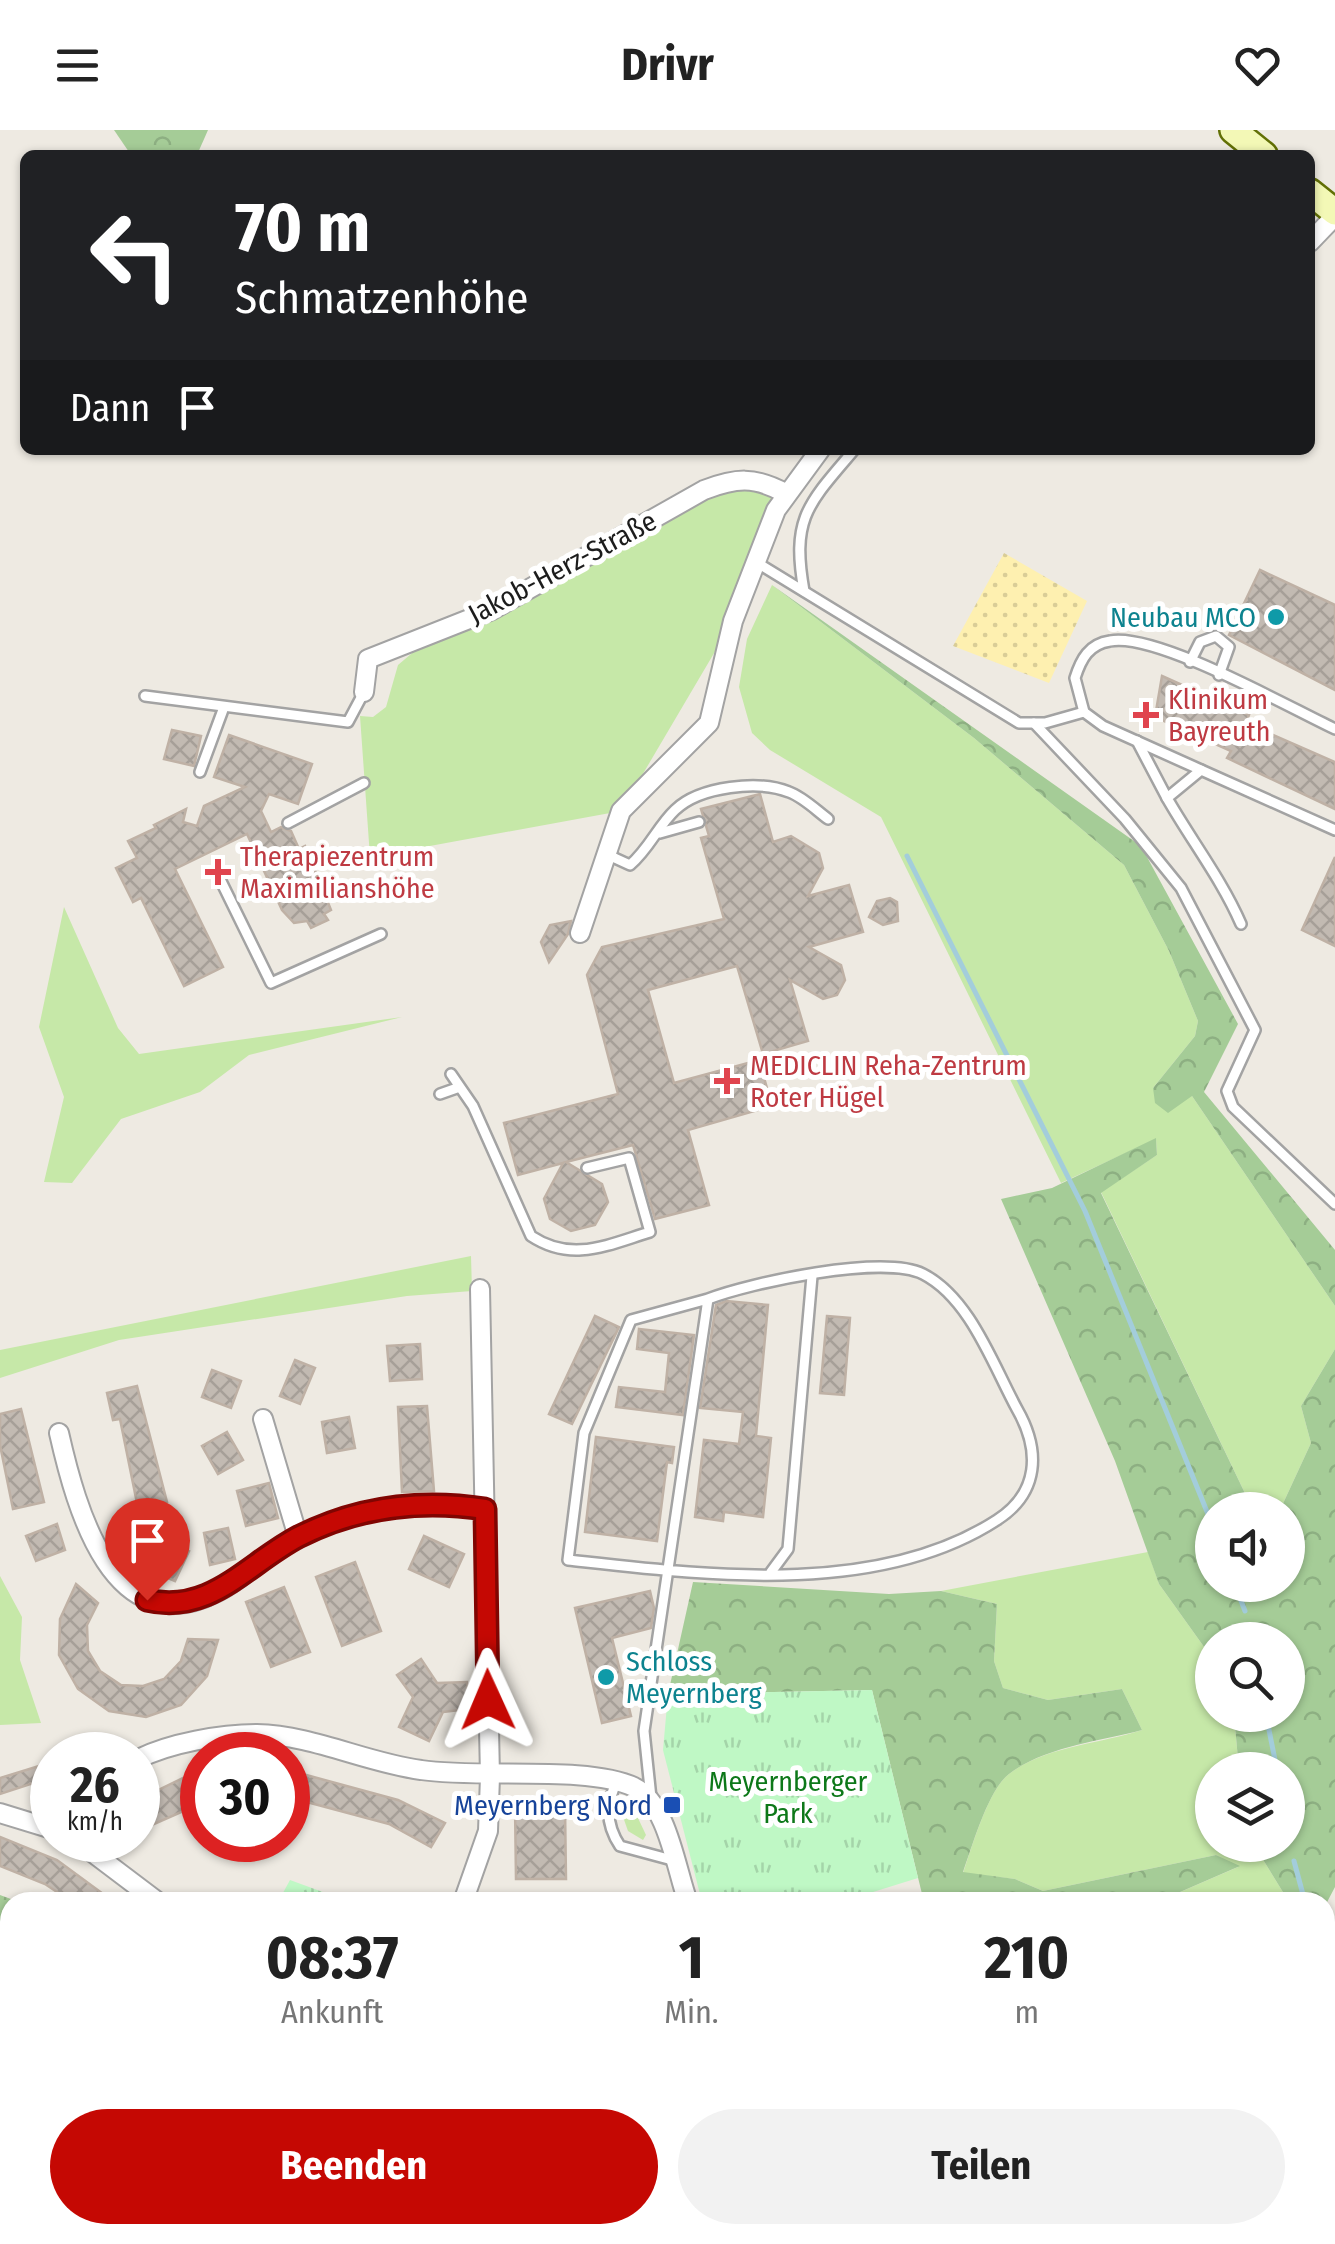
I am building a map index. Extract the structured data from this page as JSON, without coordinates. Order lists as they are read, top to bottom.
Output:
{
  "streets": {
    "street": ["Jakob-Herz-Straße"]
  },
  "parks": ["Meyernberger Park"],
  "places": {
    "other": ["Neubau MCO", "Schloss Meyernberg"],
    "health": ["Klinikum Bayreuth", "Therapiezentrum Maximilianshöhe", "MEDICLIN Reha-Zentrum Roter Hügel"],
    "transit": ["Meyernberg Nord"]
  },
  "page": {
    "header": "Drivr",
    "turn": ["70 m", "Schmatzenhöhe"],
    "then": "Dann",
    "speed": "26 km/h",
    "limit": "30",
    "eta": [
      "08:37",
      "Ankunft",
      "1",
      "Min.",
      "210",
      "m"
    ],
    "buttons": ["Beenden", "Teilen"]
  }
}
